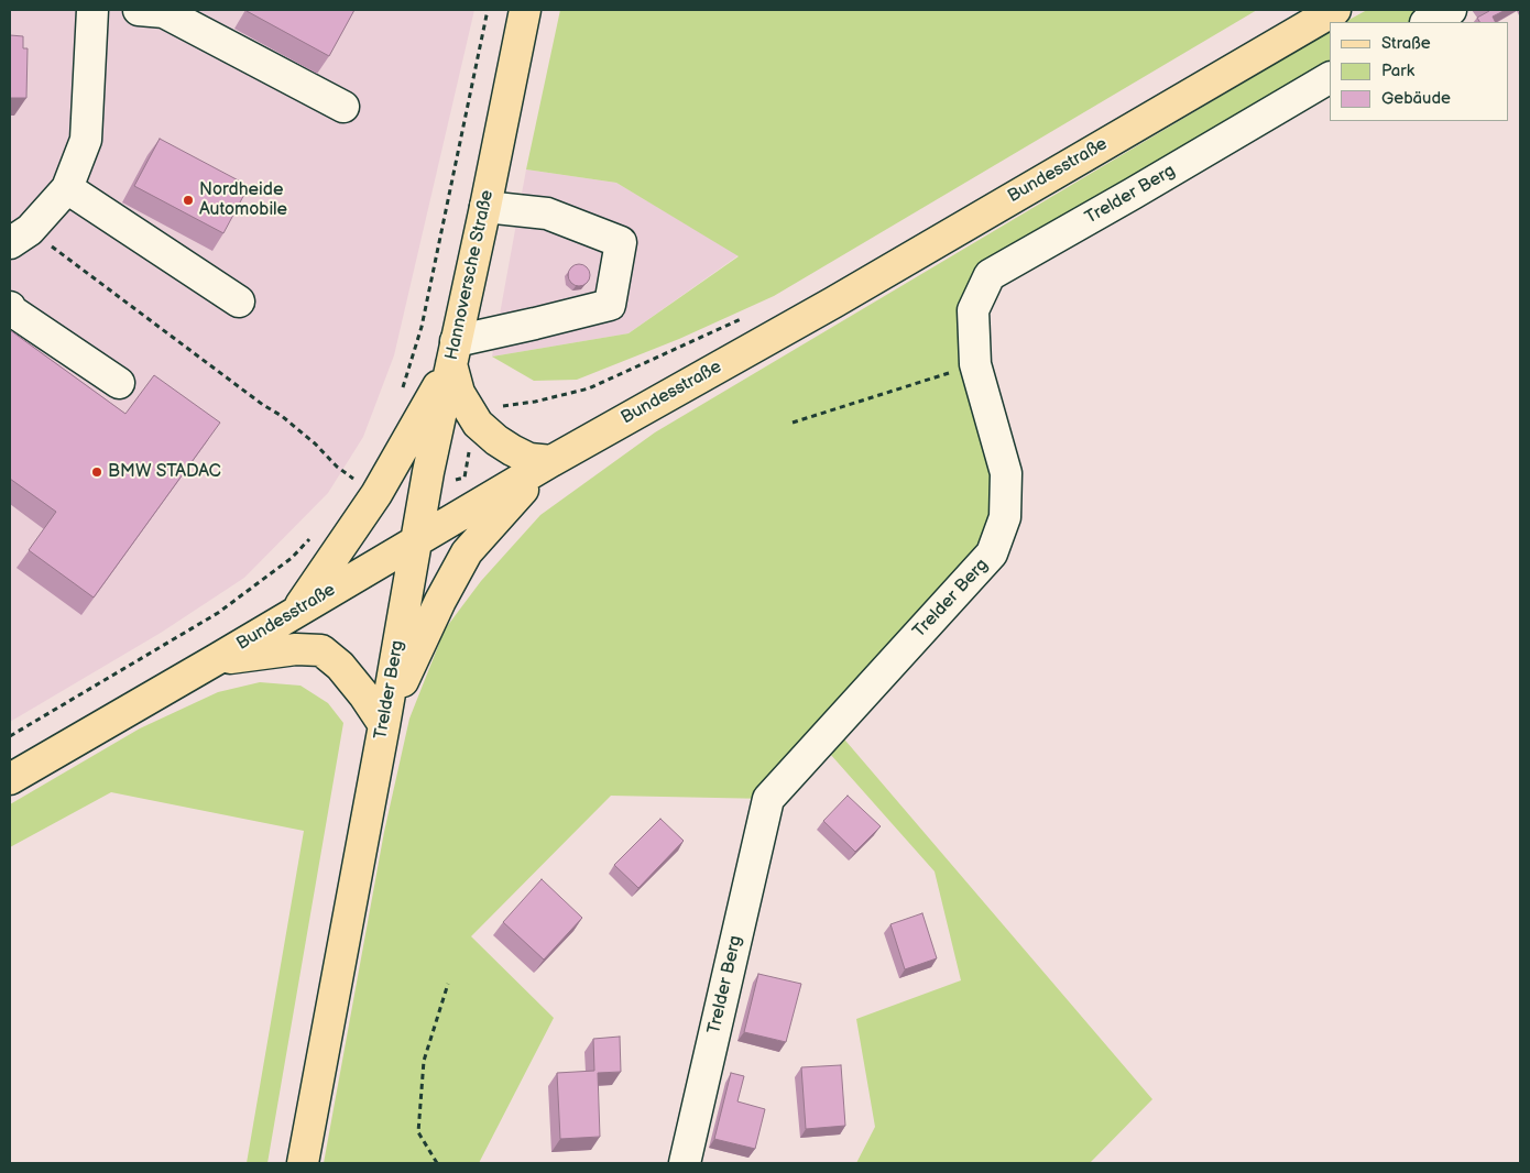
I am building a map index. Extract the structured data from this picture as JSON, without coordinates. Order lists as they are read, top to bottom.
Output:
{
  "streets": {
    "main road": ["Bundesstraße", "Trelder Berg", "Hannoversche Straße"]
  },
  "crossings": [
    ["Bundesstraße", "Trelder Berg"],
    ["Bundesstraße", "Hannoversche Straße"],
    ["Trelder Berg", "Hannoversche Straße"]
  ],
  "places": ["Nordheide Automobile", "BMW STADAC"],
  "legend": ["Straße", "Park", "Gebäude"]
}
